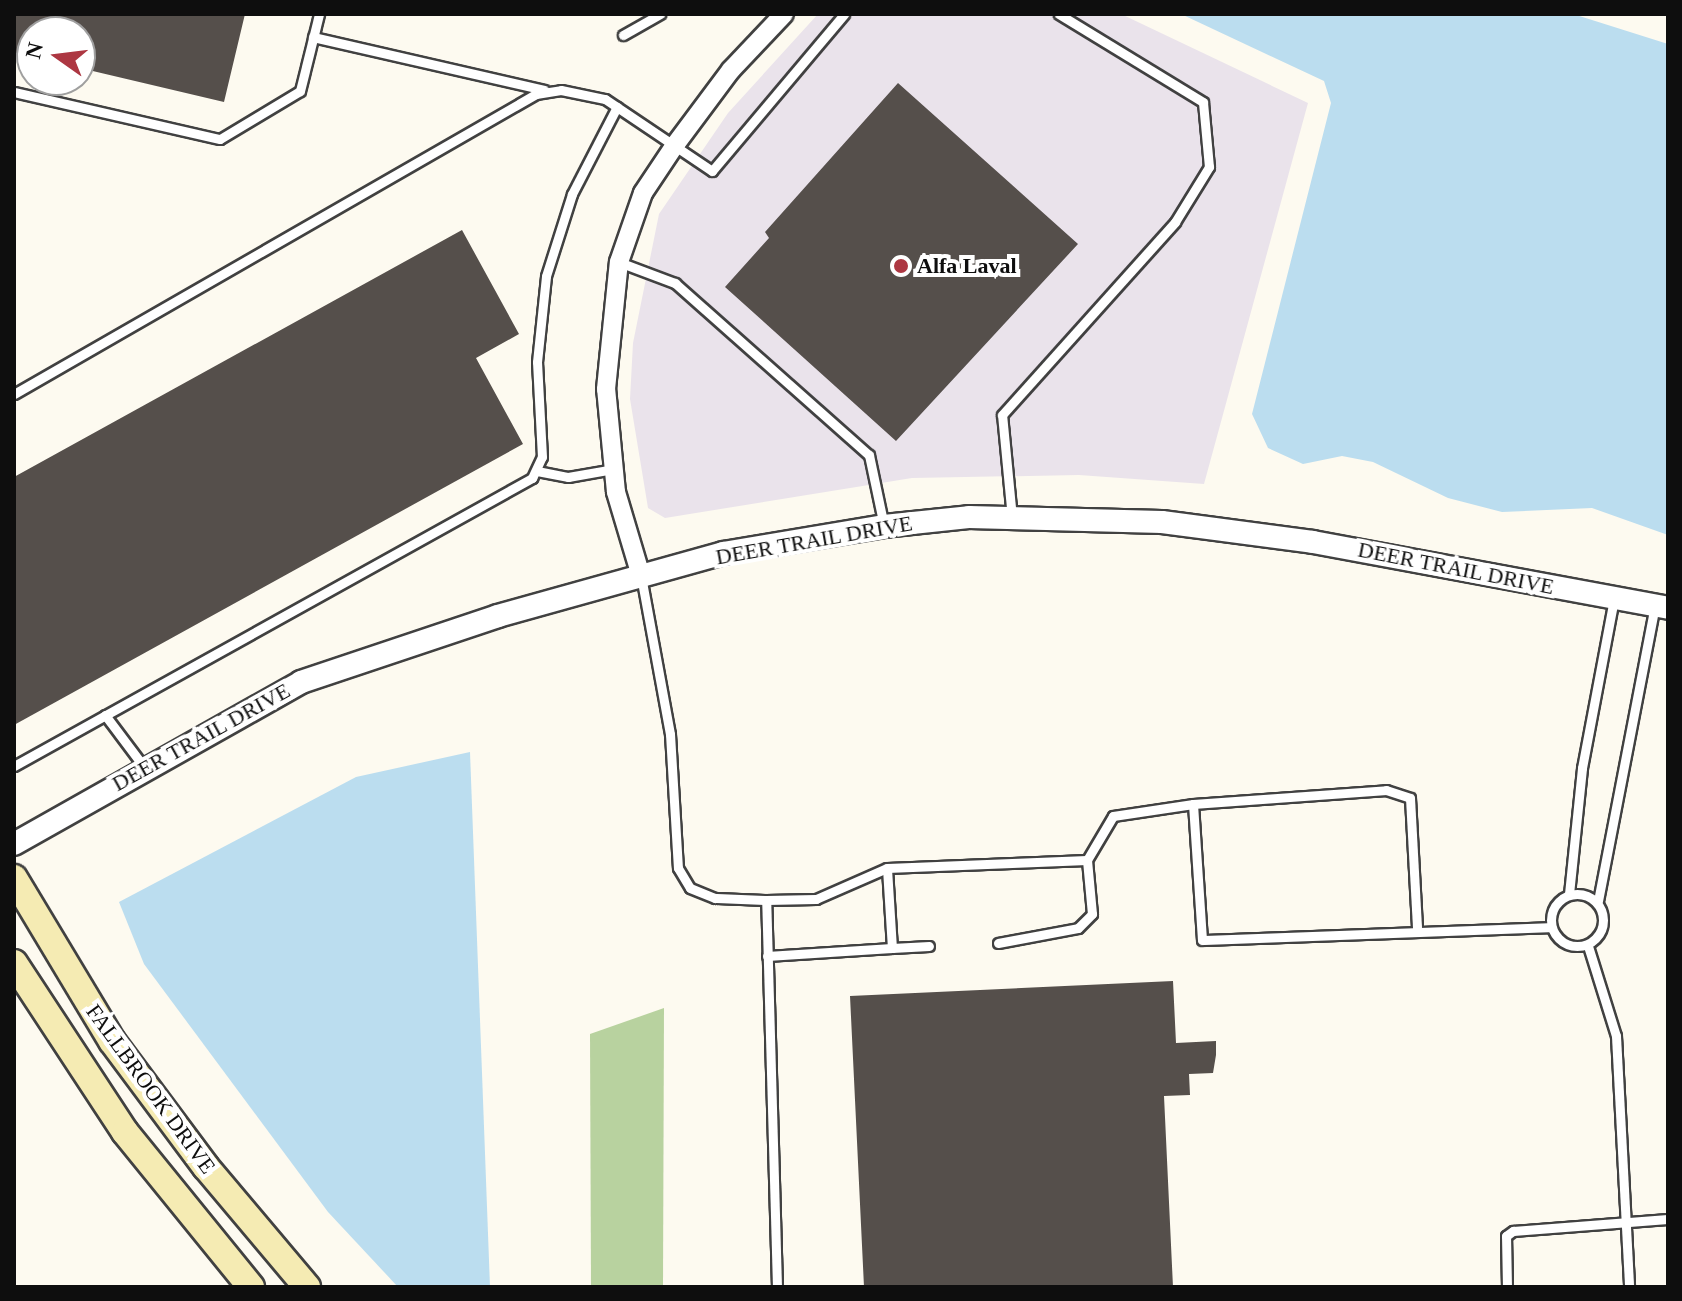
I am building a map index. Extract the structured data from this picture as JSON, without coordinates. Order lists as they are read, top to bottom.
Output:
{
  "streets": {
    "main road": ["FALLBROOK DRIVE"],
    "street": ["DEER TRAIL DRIVE"]
  },
  "places": ["Alfa Laval"],
  "north": "left"
}
